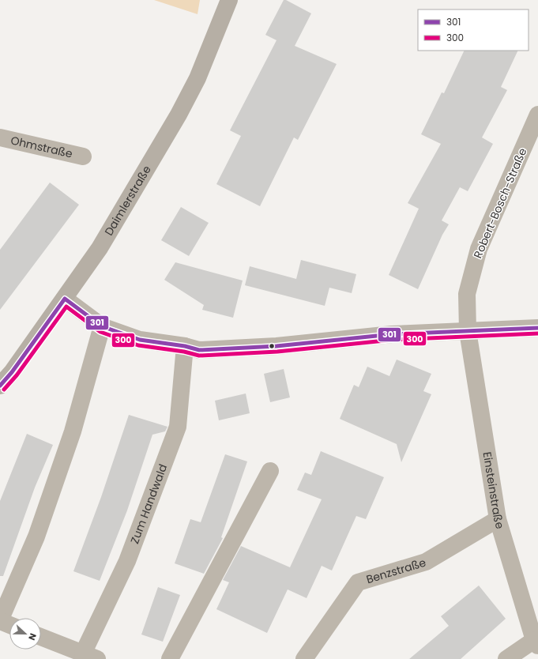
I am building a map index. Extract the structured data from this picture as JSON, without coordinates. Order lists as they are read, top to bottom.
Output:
{
  "streets": {
    "main road": ["Daimlerstraße"],
    "street": [
      "Ohmstraße",
      "Robert-Bosch-Straße",
      "Einsteinstraße",
      "Zum Handwald",
      "Benzstraße"
    ]
  },
  "crossings": [
    ["Robert-Bosch-Straße", "Einsteinstraße"],
    ["Einsteinstraße", "Benzstraße"]
  ],
  "lines": ["transit line 301", "transit line 300"],
  "legend": ["301", "300"],
  "north": "right"
}
